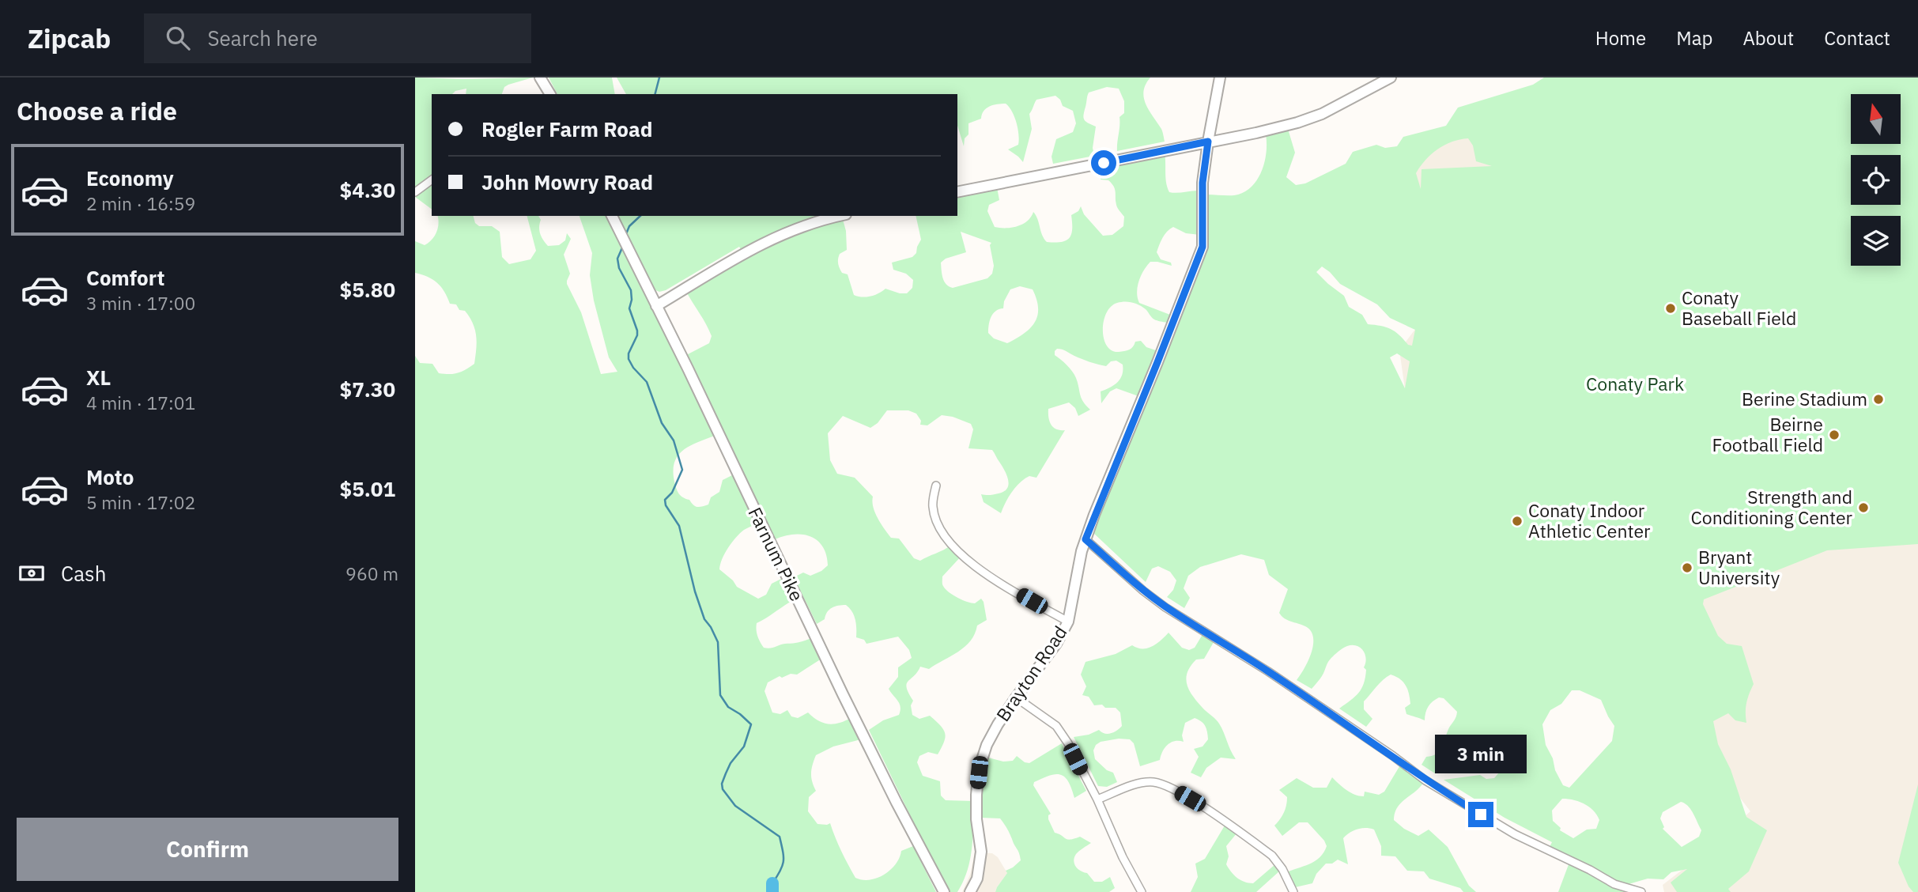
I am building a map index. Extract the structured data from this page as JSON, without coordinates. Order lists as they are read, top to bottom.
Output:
{
  "streets": {
    "street": ["Farnum Pike", "Brayton Road"]
  },
  "parks": ["Conaty Park"],
  "places": [
    "Conaty Baseball Field",
    "Berine Stadium",
    "Beirne Football Field",
    "Strength and Conditioning Center",
    "Conaty Indoor Athletic Center",
    "Bryant University"
  ],
  "north": "top",
  "page": {
    "header": "Zipcab",
    "search": "Search here",
    "nav": [
      "Home",
      "Map",
      "About",
      "Contact"
    ],
    "heading": "Choose a ride",
    "banner": ["Rogler Farm Road", "John Mowry Road"],
    "list": [
      {
        "name": "Economy",
        "note": "2 min · 16:59",
        "value": "$4.30"
      },
      {
        "name": "Comfort",
        "note": "3 min · 17:00",
        "value": "$5.80"
      },
      {
        "name": "XL",
        "note": "4 min · 17:01",
        "value": "$7.30"
      },
      {
        "name": "Moto",
        "note": "5 min · 17:02",
        "value": "$5.01"
      }
    ],
    "pay": ["Cash", "960 m"],
    "bubble": "3 min",
    "buttons": "Confirm"
  }
}
